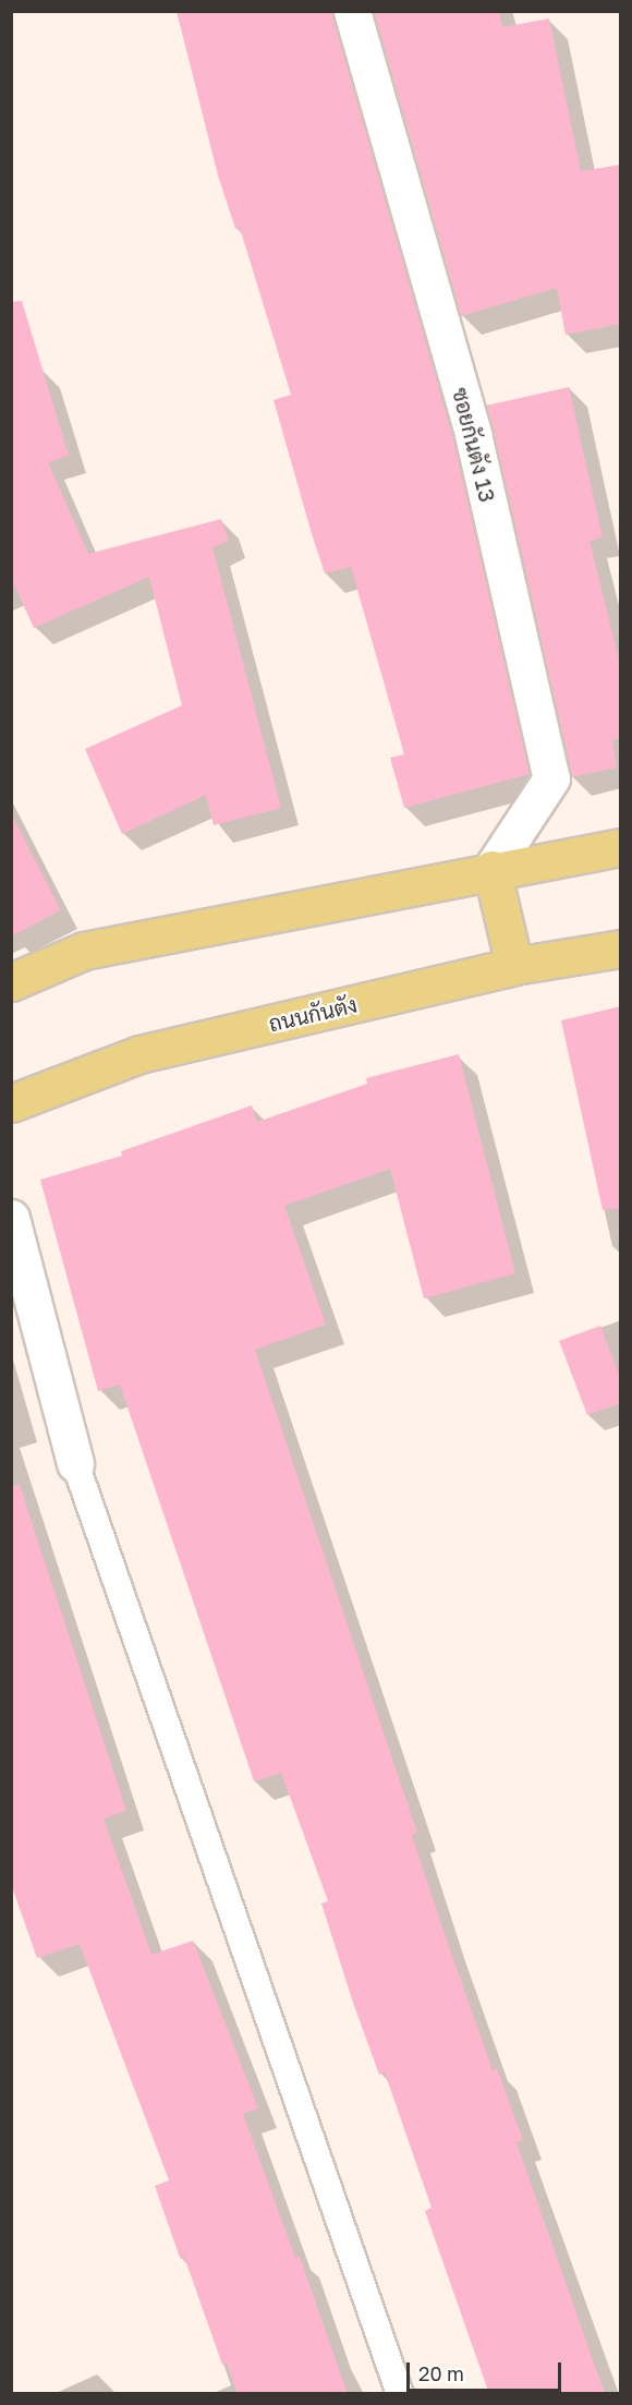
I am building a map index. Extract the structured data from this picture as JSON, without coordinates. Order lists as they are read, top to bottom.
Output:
{
  "streets": {
    "main road": ["ถนนกันตัง"],
    "street": ["ซอยกันตัง 13"]
  },
  "scale_bar": "20 m"
}
